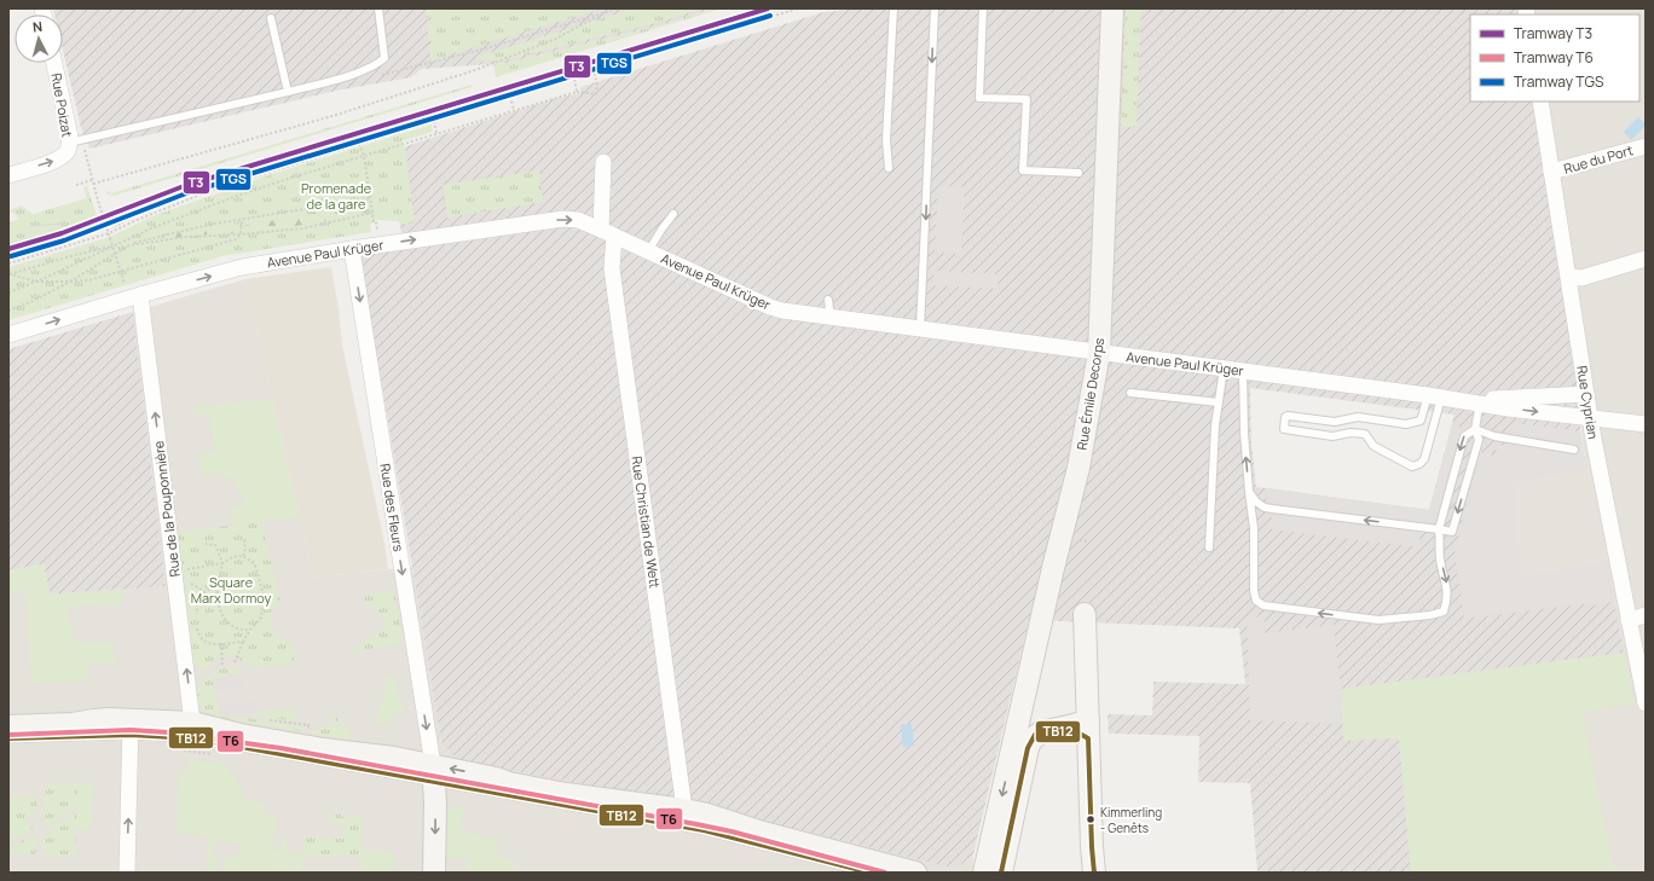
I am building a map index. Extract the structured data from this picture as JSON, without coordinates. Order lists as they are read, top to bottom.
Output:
{
  "streets": {
    "street": [
      "Rue Poizat",
      "Rue du Port",
      "Avenue Paul Krüger",
      "Rue Émile Decorps",
      "Rue Cyprian",
      "Rue des Fleurs",
      "Rue de la Pouponnière",
      "Rue Christian de Wett"
    ]
  },
  "crossings": [
    ["Rue du Port", "Rue Cyprian"],
    ["Avenue Paul Krüger", "Rue Émile Decorps"],
    ["Avenue Paul Krüger", "Rue Cyprian"],
    ["Avenue Paul Krüger", "Rue des Fleurs"],
    ["Avenue Paul Krüger", "Rue de la Pouponnière"],
    ["Avenue Paul Krüger", "Rue Christian de Wett"]
  ],
  "one_way": [
    "Rue Poizat",
    "Avenue Paul Krüger",
    "Rue des Fleurs",
    "Rue de la Pouponnière"
  ],
  "parks": ["Promenade de la gare", "Square Marx Dormoy"],
  "places": ["Kimmerling - Genêts"],
  "lines": [
    "tram line T3",
    "tram line TGS",
    "tram line T6",
    "transit line TB12"
  ],
  "legend": ["Tramway T3", "Tramway T6", "Tramway TGS"],
  "north": "top"
}
